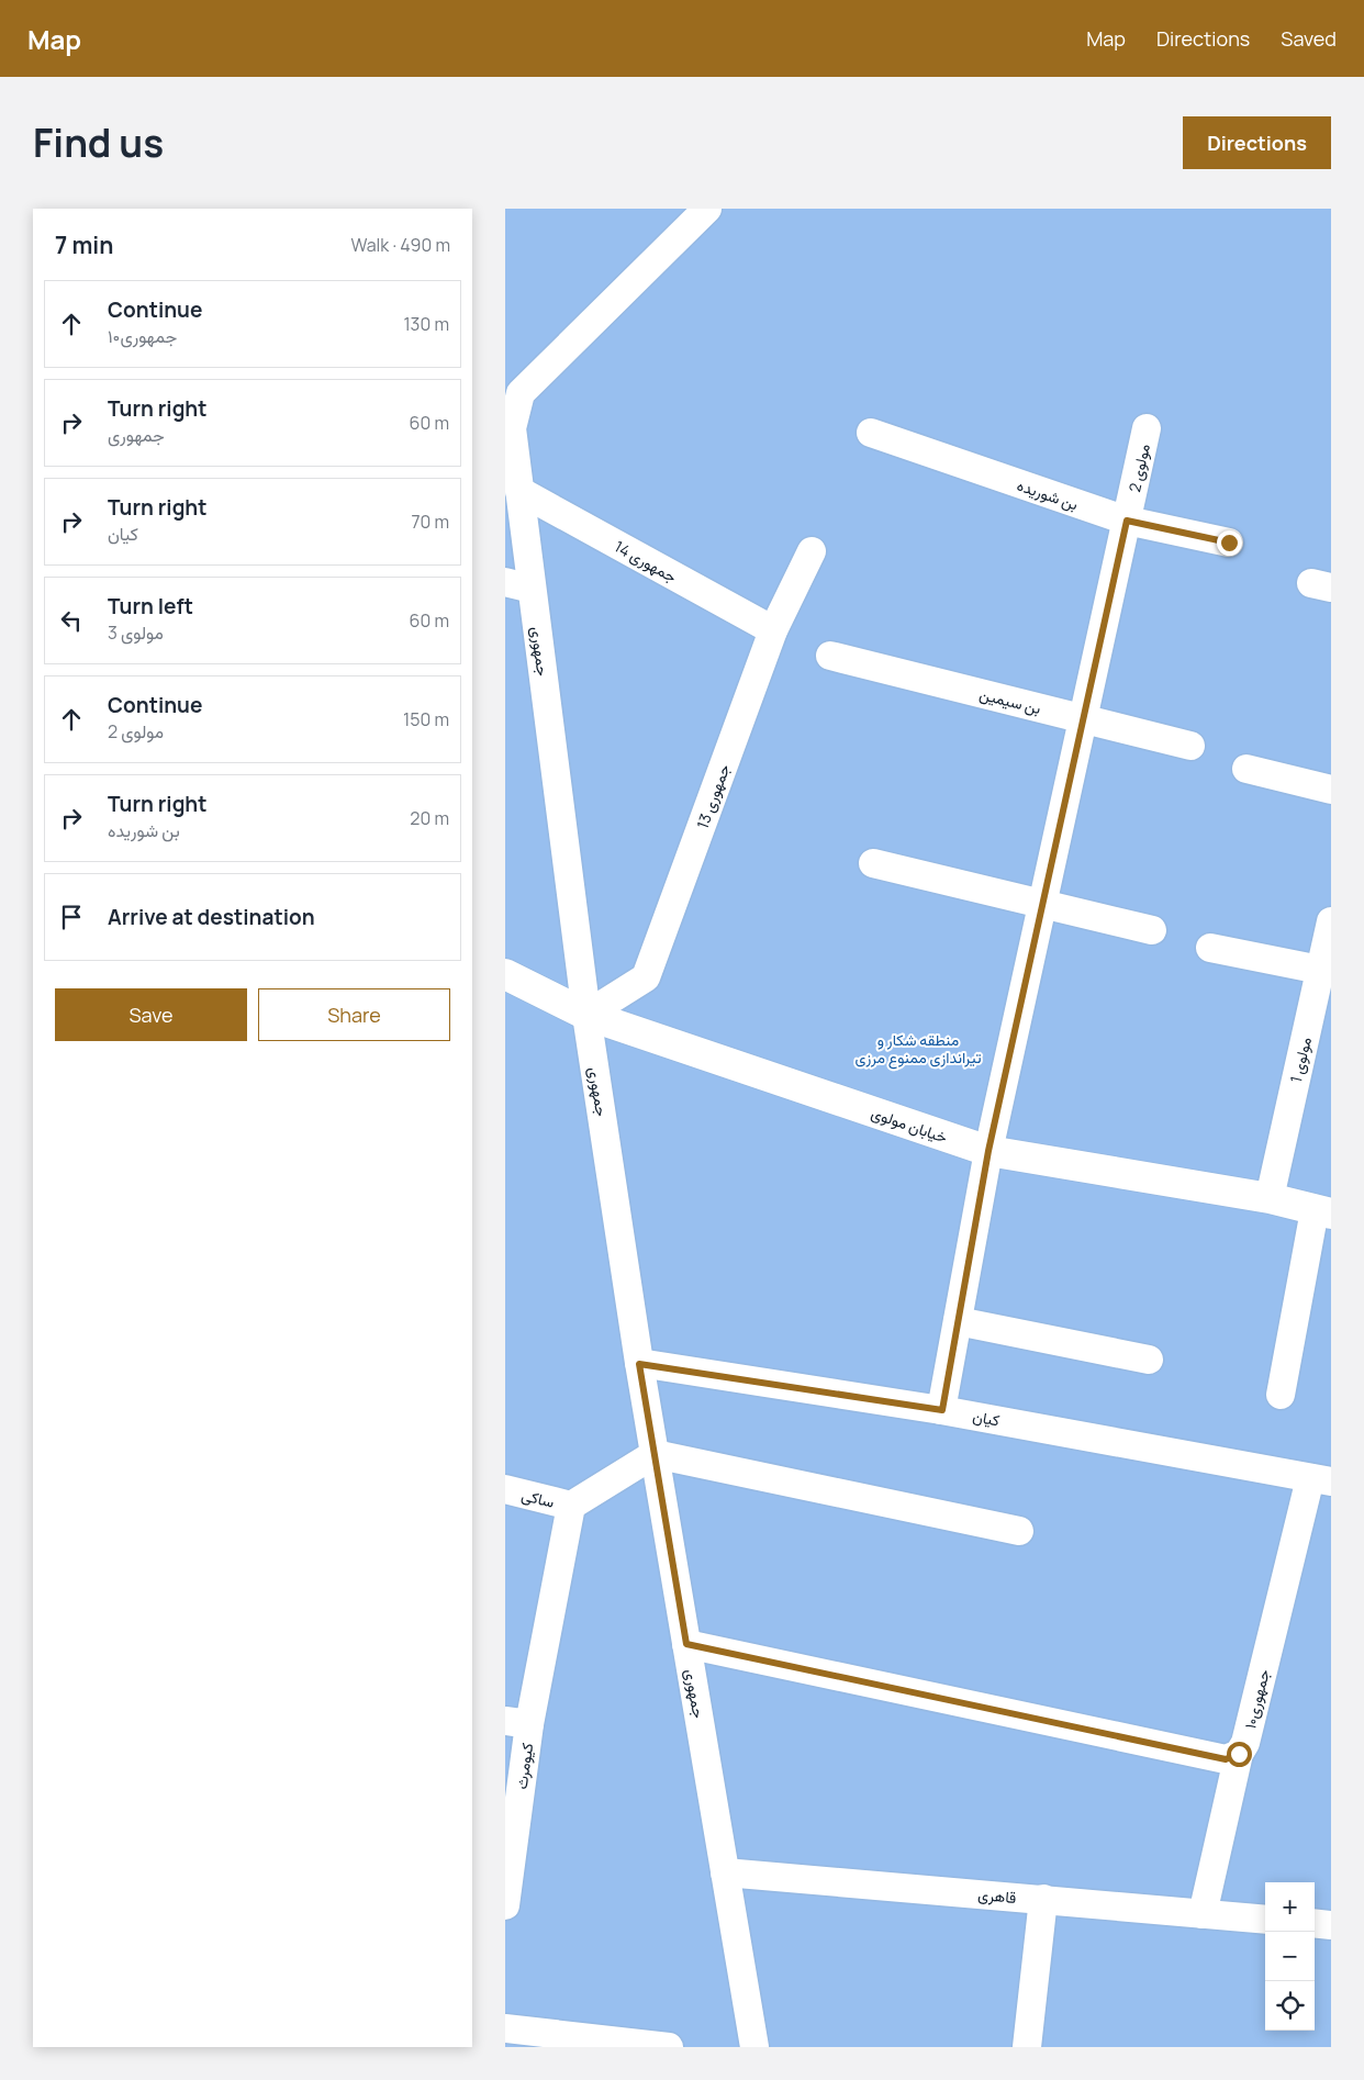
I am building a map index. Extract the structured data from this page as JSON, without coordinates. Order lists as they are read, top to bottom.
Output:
{
  "streets": {
    "main road": ["خیابان مولوی"],
    "street": [
      "مولوی 2",
      "بن شوریده",
      "جمهوری 14",
      "جمهوری",
      "بن سیمین",
      "جمهوری 13",
      "مولوی 1",
      "کیان",
      "ساکی",
      "جمهوری۱۰",
      "کیومرث",
      "قاهری"
    ]
  },
  "crossings": [
    ["مولوی 2", "بن شوریده"],
    ["مولوی 2", "بن سیمین"],
    ["مولوی 2", "خیابان مولوی"],
    ["مولوی 2", "کیان"],
    ["جمهوری 14", "جمهوری"],
    ["جمهوری 14", "جمهوری 13"],
    ["جمهوری", "جمهوری 13"],
    ["جمهوری", "خیابان مولوی"],
    ["جمهوری", "کیان"],
    ["جمهوری", "قاهری"],
    ["جمهوری 13", "خیابان مولوی"],
    ["مولوی 1", "خیابان مولوی"],
    ["کیان", "جمهوری۱۰"],
    ["ساکی", "کیومرث"],
    ["جمهوری۱۰", "قاهری"]
  ],
  "parks": ["منطقه شکار و تیراندازی ممنوع مرزی"],
  "page": {
    "header": "Map",
    "nav": ["Map", "Directions", "Saved"],
    "title": "Find us",
    "buttons": [
      "Directions",
      ["Save", "Share"]
    ],
    "heading": ["7 min", "Walk · 490 m"],
    "list": [
      ["Continue", "جمهوری۱۰", "130 m"],
      ["Turn right", "جمهوری", "60 m"],
      ["Turn right", "کیان", "70 m"],
      ["Turn left", "مولوی 3", "60 m"],
      ["Continue", "مولوی 2", "150 m"],
      ["Turn right", "بن شوریده", "20 m"],
      "Arrive at destination"
    ],
    "map_buttons": ["+", "−"]
  }
}
